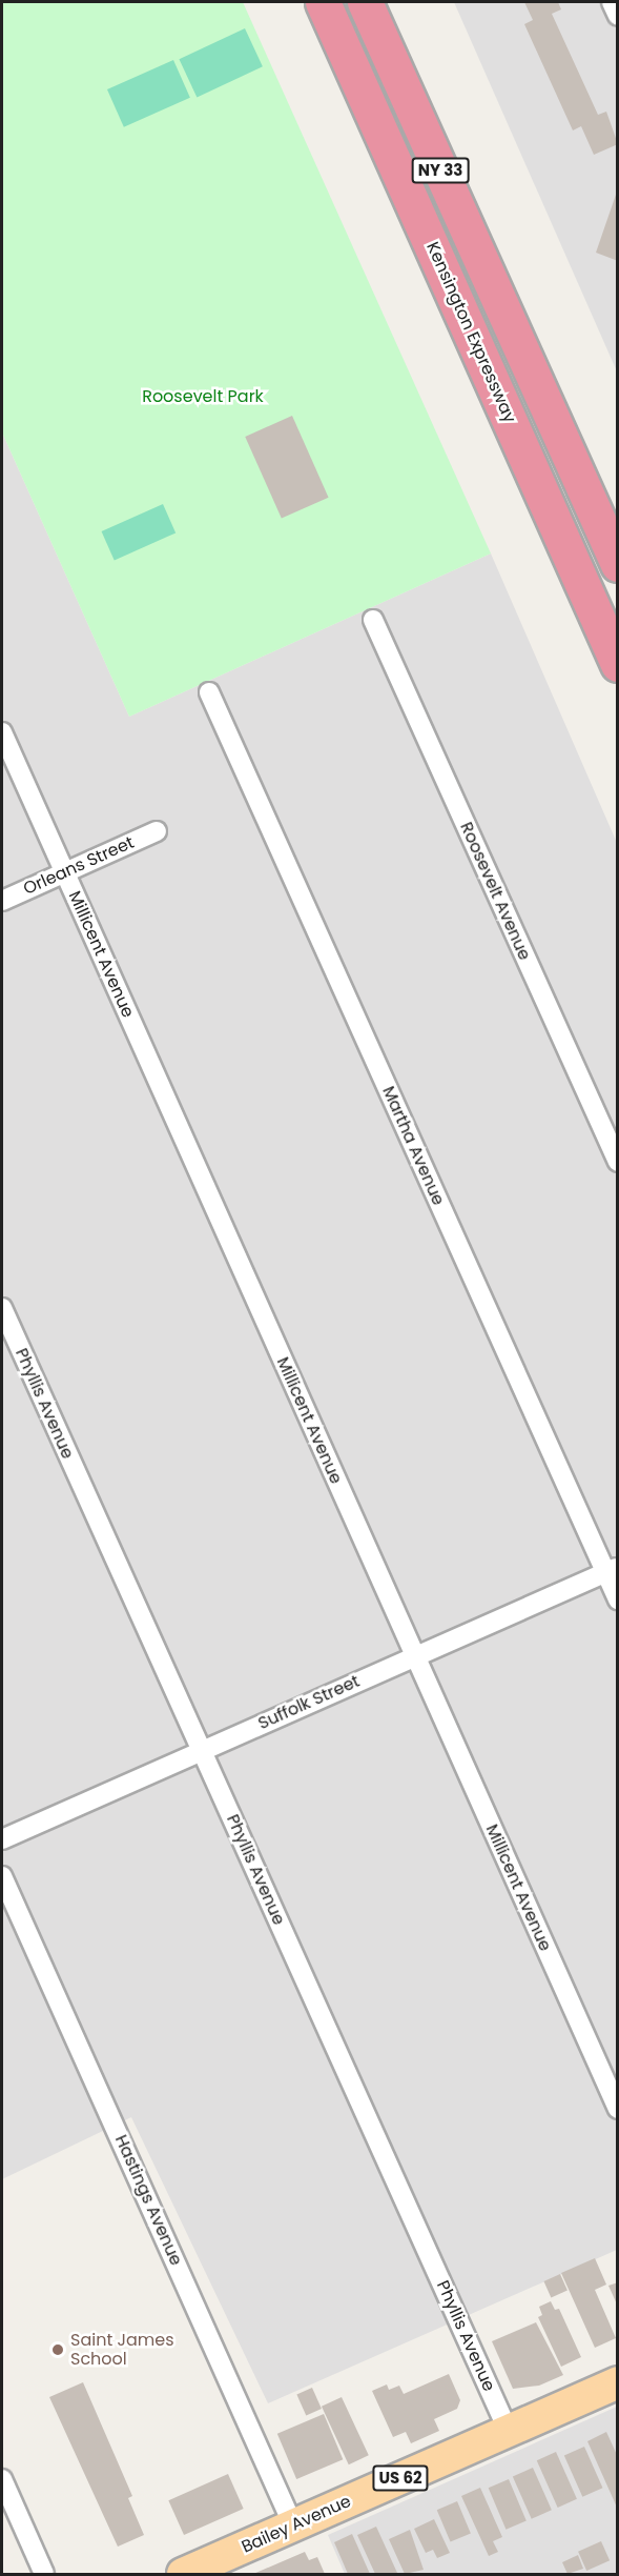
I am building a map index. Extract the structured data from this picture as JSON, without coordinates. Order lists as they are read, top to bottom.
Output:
{
  "streets": {
    "highway": ["NY 33", "Kensington Expressway"],
    "main road": ["US 62", "Bailey Avenue"],
    "street": [
      "Orleans Street",
      "Roosevelt Avenue",
      "Millicent Avenue",
      "Martha Avenue",
      "Phyllis Avenue",
      "Suffolk Street",
      "Hastings Avenue"
    ]
  },
  "crossings": [
    ["Orleans Street", "Millicent Avenue"],
    ["Millicent Avenue", "Suffolk Street"],
    ["Martha Avenue", "Suffolk Street"],
    ["Phyllis Avenue", "Suffolk Street"],
    ["Phyllis Avenue", "Bailey Avenue"],
    ["Hastings Avenue", "Bailey Avenue"]
  ],
  "parks": ["Roosevelt Park"],
  "places": ["Saint James School"]
}
